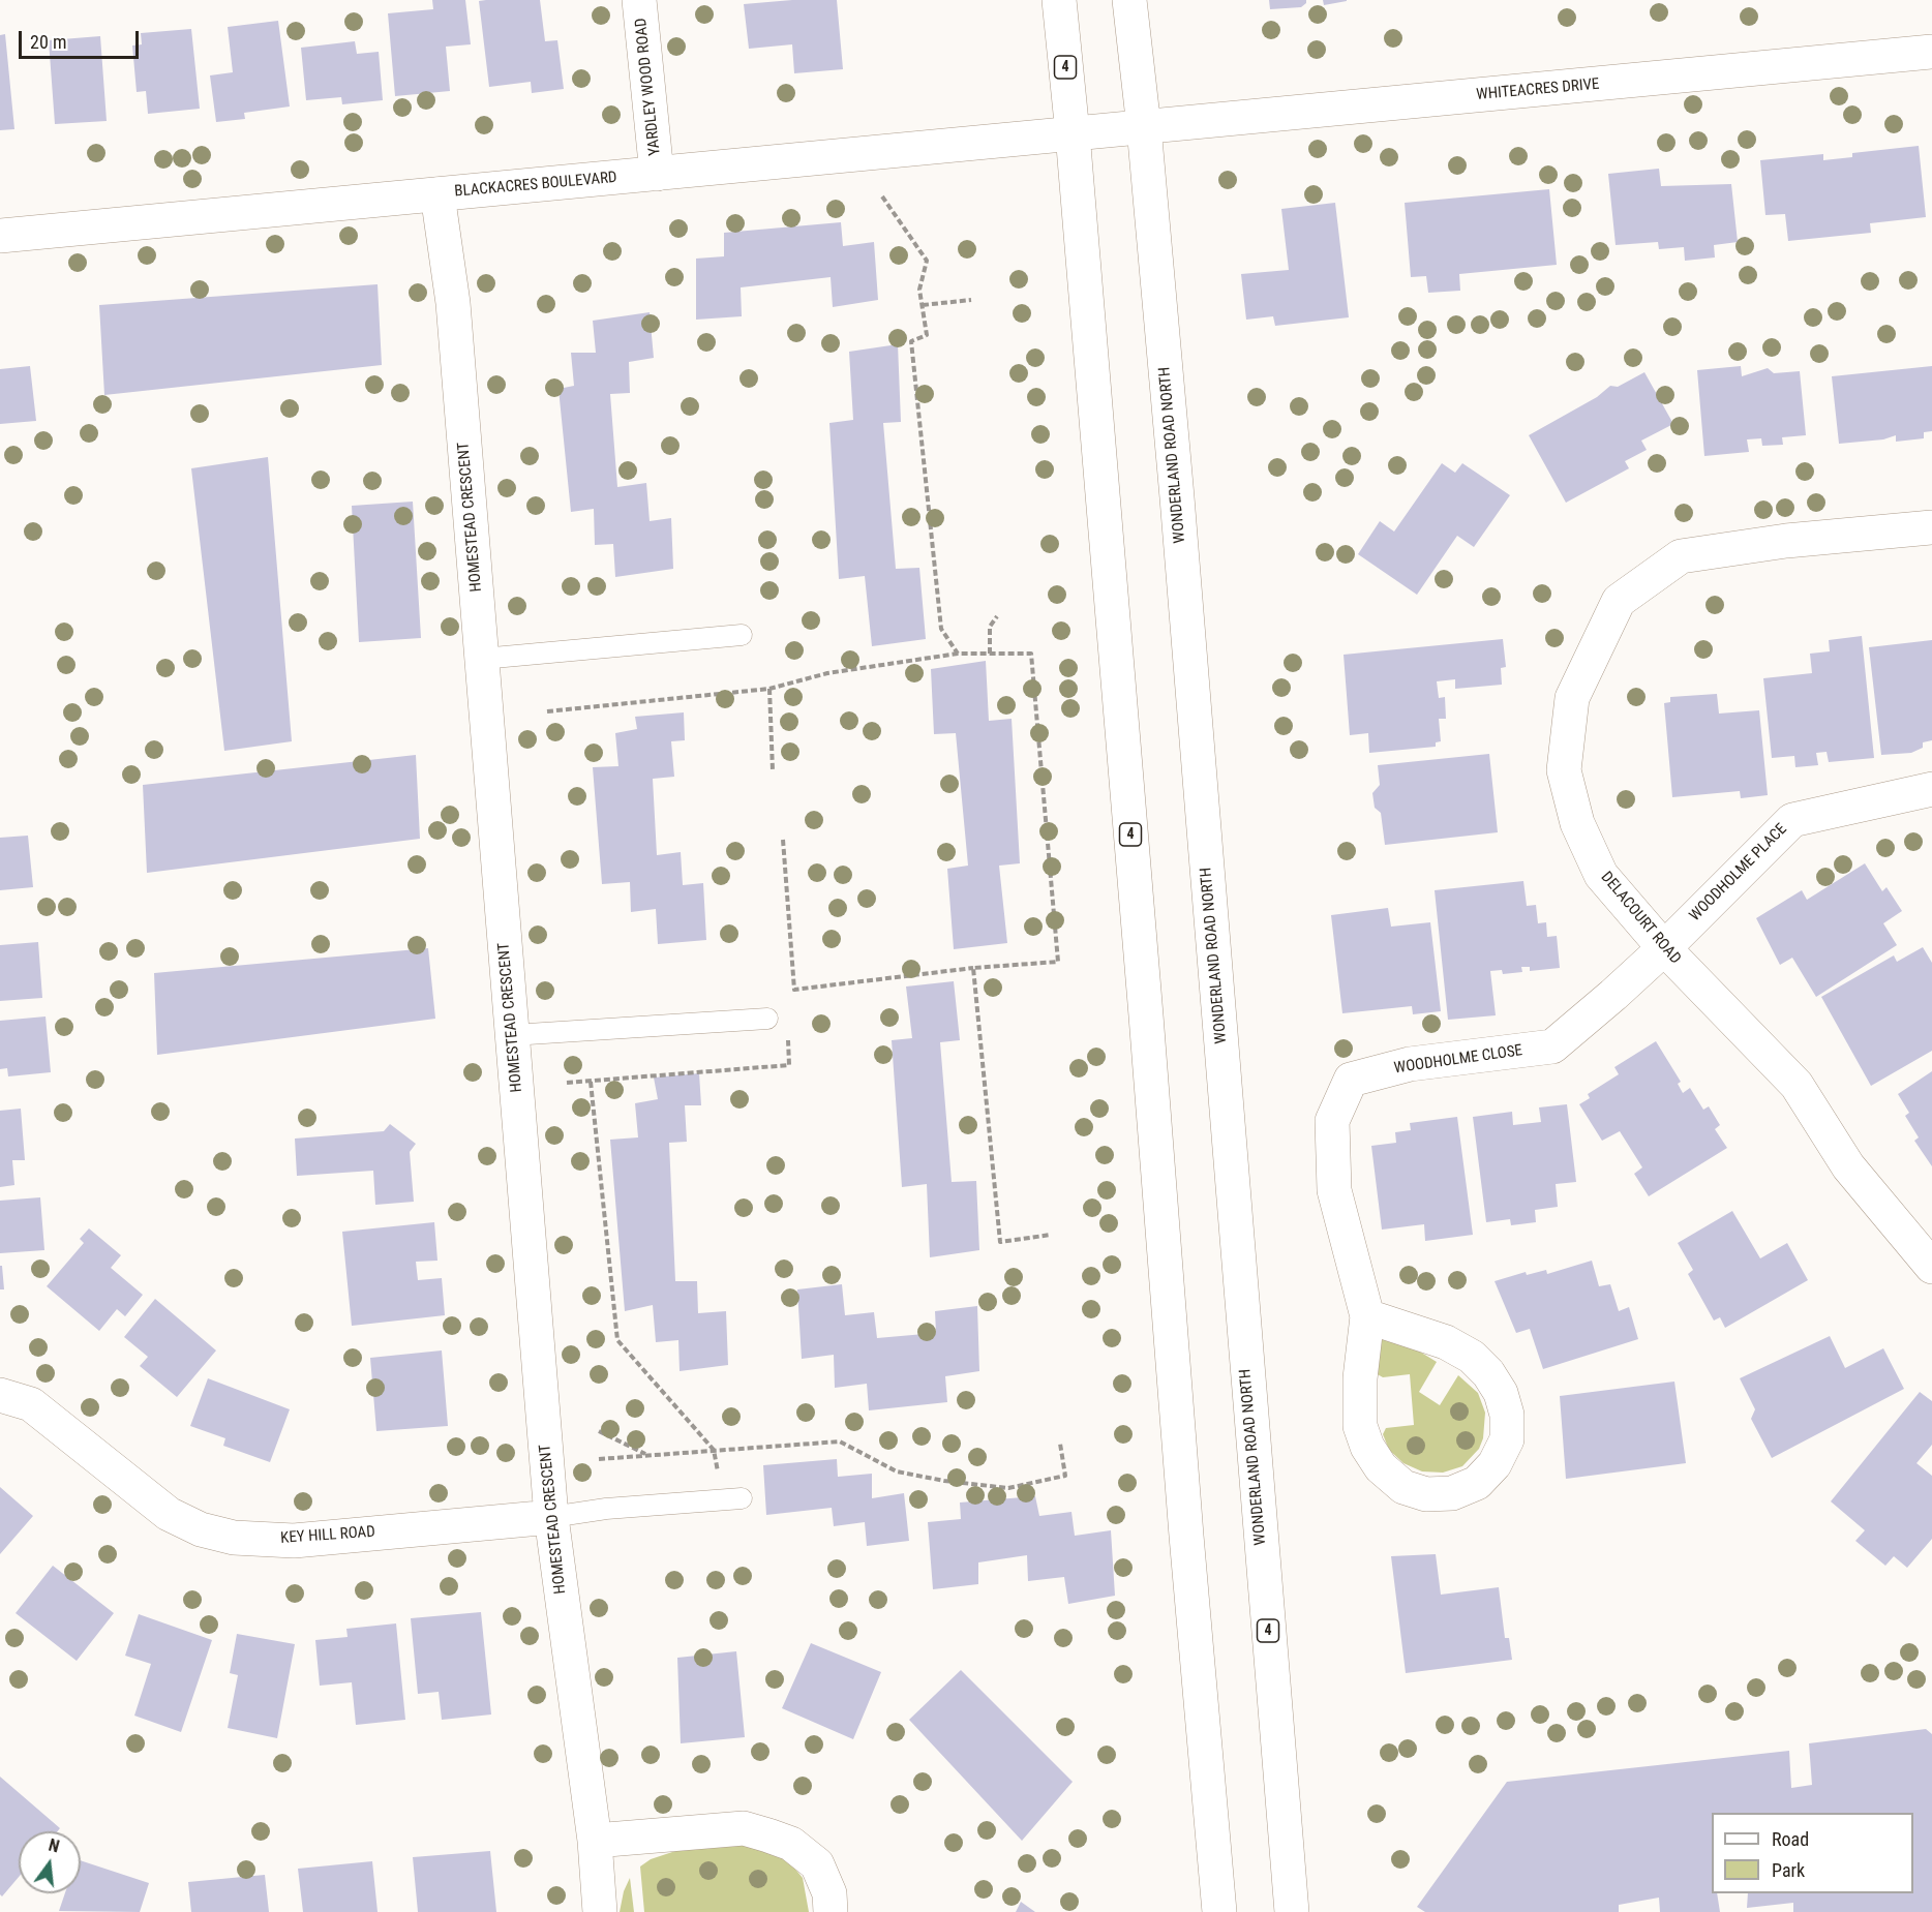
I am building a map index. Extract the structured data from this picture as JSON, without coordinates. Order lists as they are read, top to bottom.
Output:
{
  "streets": {
    "street": [
      "4",
      "YARDLEY WOOD ROAD",
      "WHITEACRES DRIVE",
      "BLACKACRES BOULEVARD",
      "WONDERLAND ROAD NORTH",
      "HOMESTEAD CRESCENT",
      "WOODHOLME PLACE",
      "DELACOURT ROAD",
      "WOODHOLME CLOSE",
      "KEY HILL ROAD"
    ]
  },
  "crossings": [
    ["4", "WHITEACRES DRIVE"],
    ["4", "BLACKACRES BOULEVARD"],
    ["YARDLEY WOOD ROAD", "BLACKACRES BOULEVARD"],
    ["WHITEACRES DRIVE", "BLACKACRES BOULEVARD"],
    ["WHITEACRES DRIVE", "WONDERLAND ROAD NORTH"],
    ["BLACKACRES BOULEVARD", "HOMESTEAD CRESCENT"],
    ["HOMESTEAD CRESCENT", "KEY HILL ROAD"],
    ["WOODHOLME PLACE", "DELACOURT ROAD"],
    ["WOODHOLME PLACE", "WOODHOLME CLOSE"],
    ["DELACOURT ROAD", "WOODHOLME CLOSE"]
  ],
  "legend": ["Road", "Park"],
  "scale_bar": "20 m",
  "north": "top"
}
